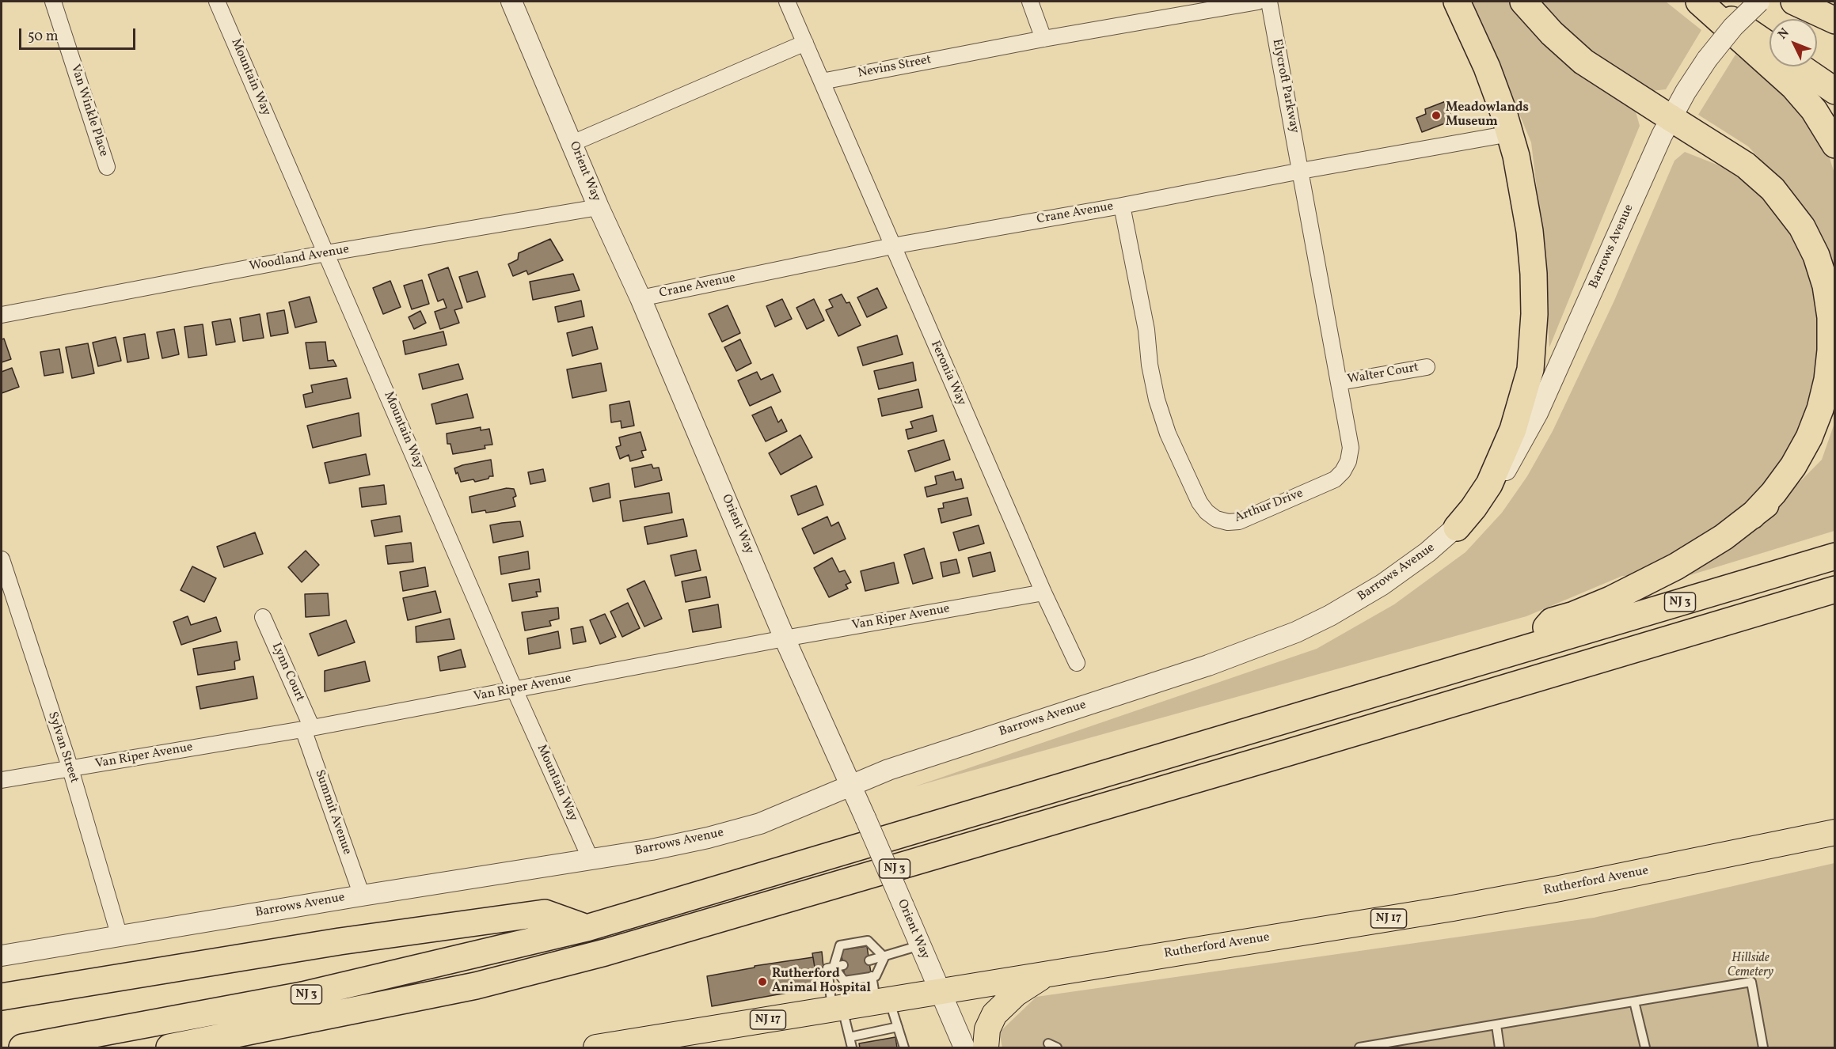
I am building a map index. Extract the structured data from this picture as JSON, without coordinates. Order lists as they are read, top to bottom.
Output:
{
  "streets": {
    "highway": ["NJ 3"],
    "main road": ["Rutherford Avenue", "NJ 17"],
    "street": [
      "Nevins Street",
      "Mountain Way",
      "Elycroft Parkway",
      "Van Winkle Place",
      "Orient Way",
      "Crane Avenue",
      "Barrows Avenue",
      "Woodland Avenue",
      "Feronia Way",
      "Walter Court",
      "Arthur Drive",
      "Van Riper Avenue",
      "Lynn Court",
      "Sylvan Street",
      "Summit Avenue"
    ]
  },
  "crossings": [
    ["Nevins Street", "Feronia Way"],
    ["Mountain Way", "Barrows Avenue"],
    ["Mountain Way", "Woodland Avenue"],
    ["Mountain Way", "Van Riper Avenue"],
    ["Elycroft Parkway", "Crane Avenue"],
    ["Elycroft Parkway", "Arthur Drive"],
    ["Orient Way", "Crane Avenue"],
    ["Orient Way", "Barrows Avenue"],
    ["Orient Way", "Woodland Avenue"],
    ["Orient Way", "Van Riper Avenue"],
    ["Orient Way", "Rutherford Avenue"],
    ["Crane Avenue", "Feronia Way"],
    ["Crane Avenue", "Arthur Drive"],
    ["Barrows Avenue", "Sylvan Street"],
    ["Barrows Avenue", "Summit Avenue"],
    ["Feronia Way", "Van Riper Avenue"],
    ["Walter Court", "Arthur Drive"],
    ["Van Riper Avenue", "Lynn Court"],
    ["Van Riper Avenue", "Sylvan Street"],
    ["Van Riper Avenue", "Summit Avenue"],
    ["Lynn Court", "Summit Avenue"]
  ],
  "parks": ["Hillside Cemetery"],
  "places": ["Meadowlands Museum", "Rutherford Animal Hospital"],
  "scale_bar": "50 m",
  "north": "top left"
}
